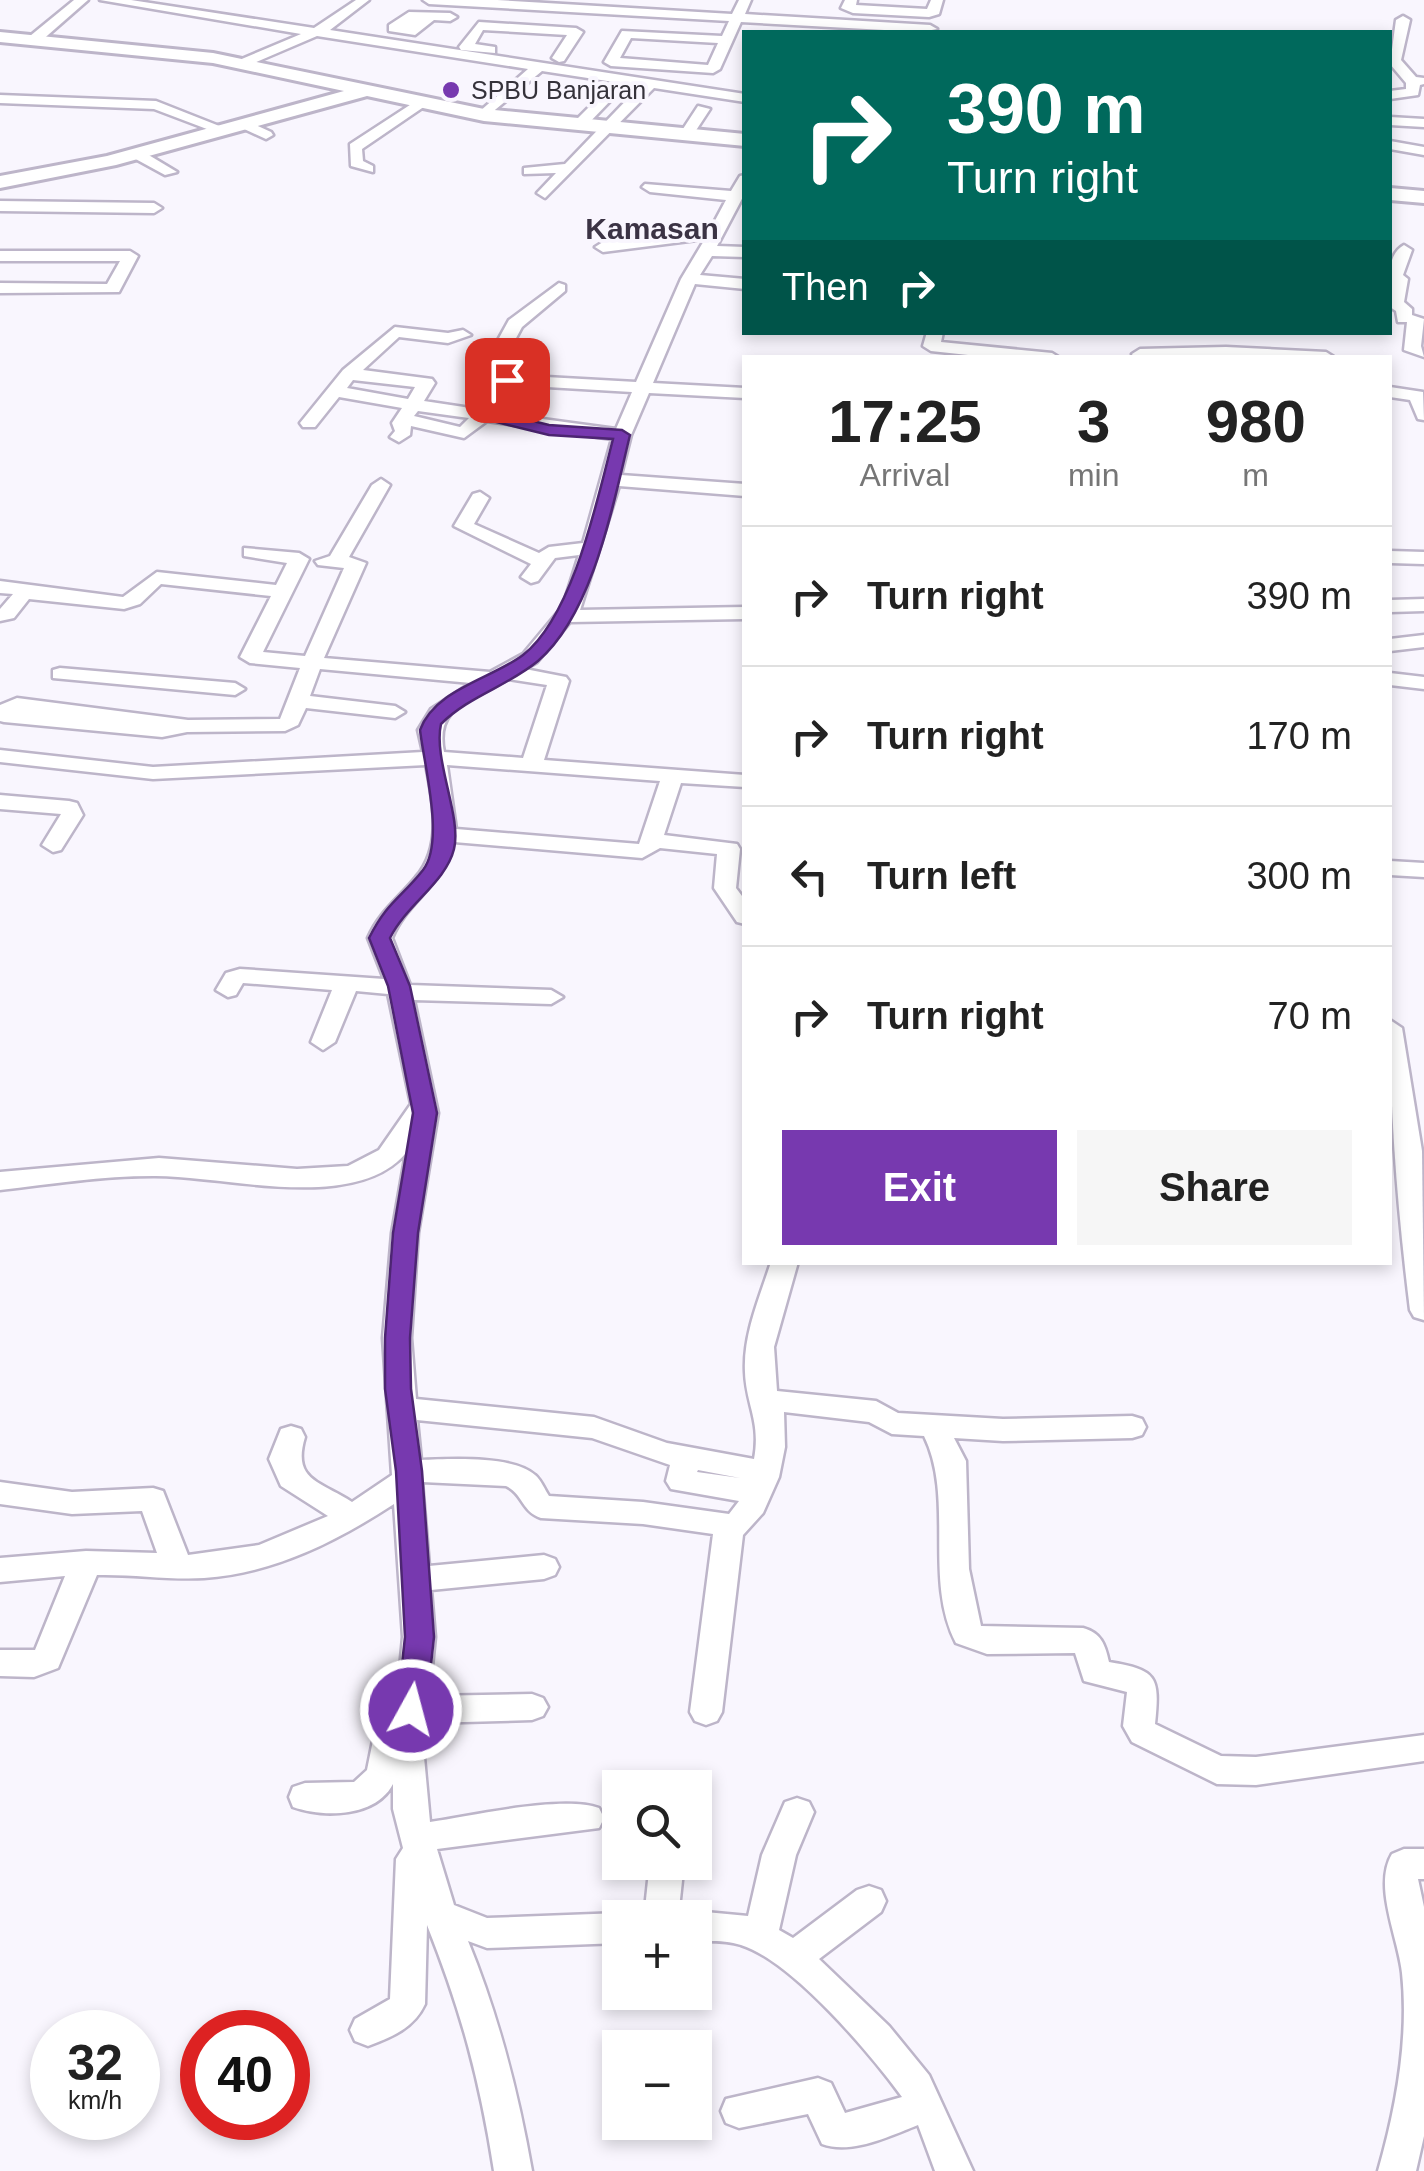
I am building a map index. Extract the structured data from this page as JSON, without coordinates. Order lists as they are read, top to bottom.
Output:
{
  "districts": ["Kamasan"],
  "places": ["SPBU Banjaran"],
  "page": {
    "turn": ["390 m", "Turn right"],
    "then": "Then",
    "eta": [
      "17:25",
      "Arrival",
      "3",
      "min",
      "980",
      "m"
    ],
    "list": [
      {
        "name": "Turn right",
        "value": "390 m"
      },
      {
        "name": "Turn right",
        "value": "170 m"
      },
      {
        "name": "Turn left",
        "value": "300 m"
      },
      {
        "name": "Turn right",
        "value": "70 m"
      }
    ],
    "buttons": ["Exit", "Share"],
    "map_buttons": ["+", "−"],
    "speed": "32 km/h",
    "limit": "40"
  }
}
